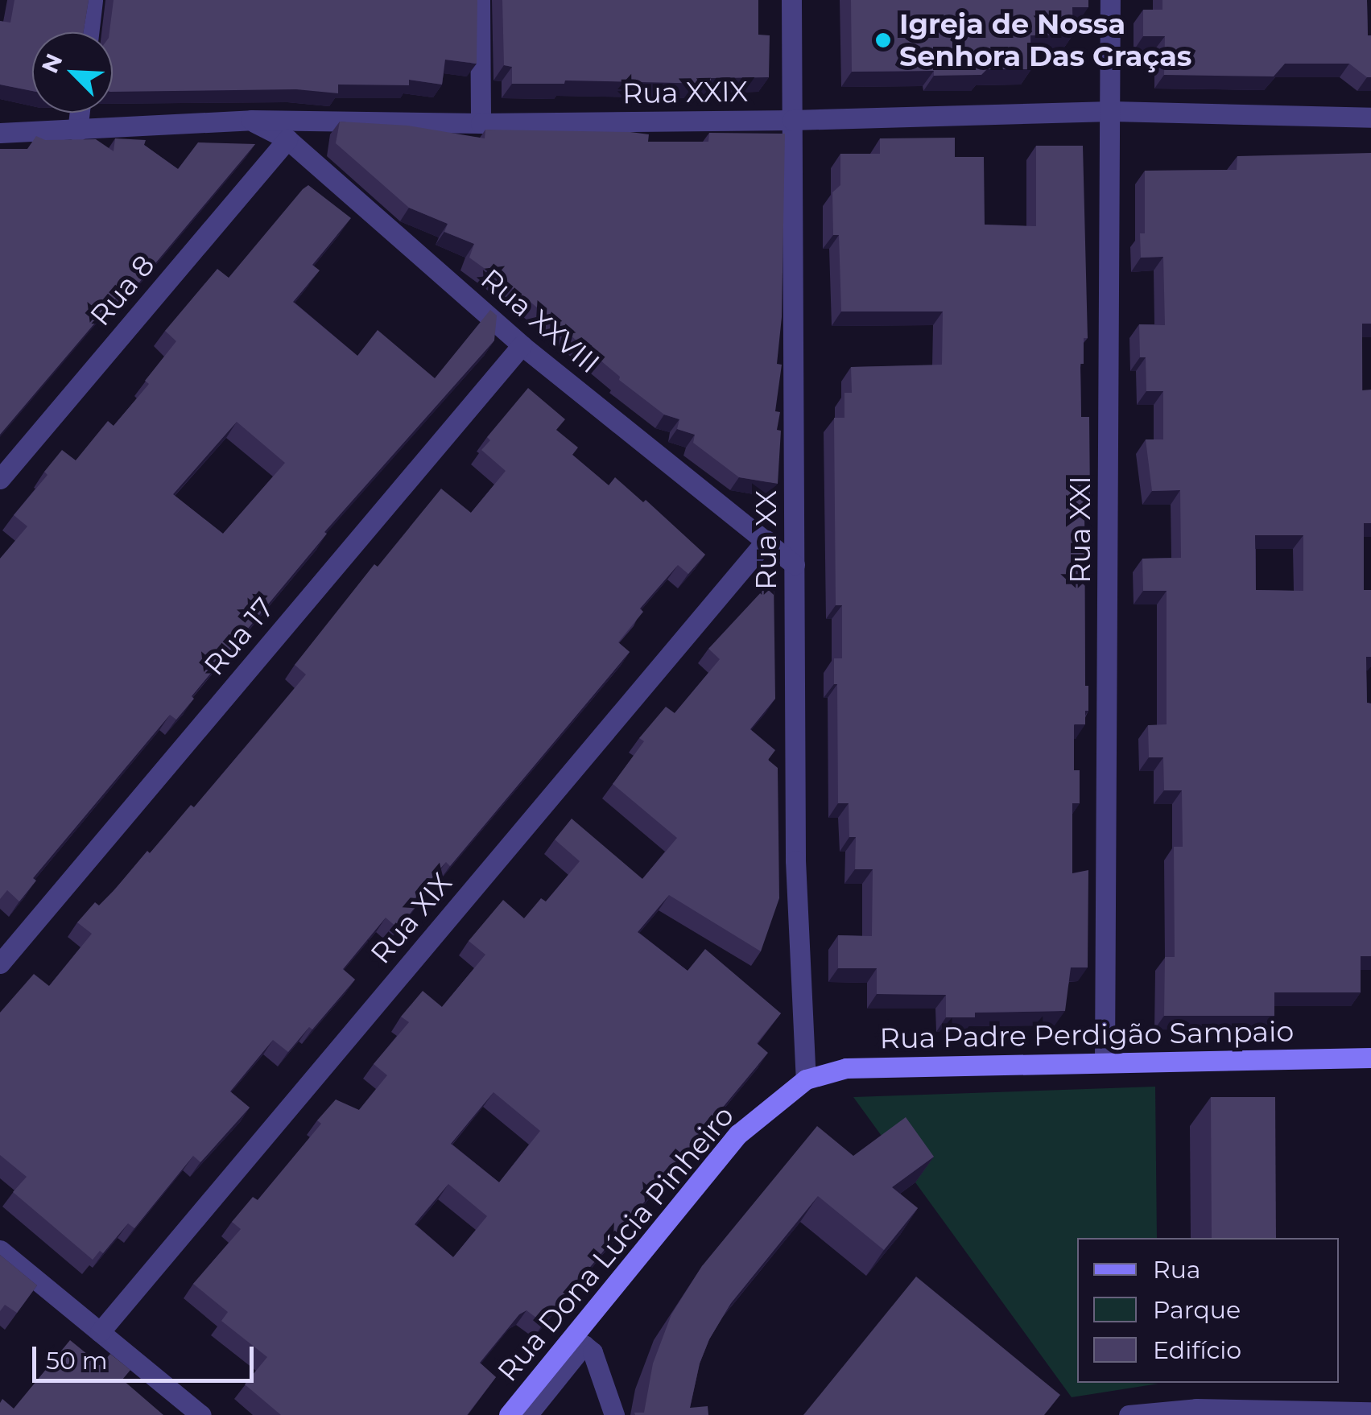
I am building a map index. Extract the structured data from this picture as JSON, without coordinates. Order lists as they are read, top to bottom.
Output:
{
  "streets": {
    "main road": ["Rua Padre Perdigão Sampaio", "Rua Dona Lúcia Pinheiro"],
    "street": [
      "Rua XXIX",
      "Rua 8",
      "Rua XXVIII",
      "Rua XXI",
      "Rua XX",
      "Rua 17",
      "Rua XIX"
    ]
  },
  "crossings": [
    ["Rua XXIX", "Rua XXVIII"],
    ["Rua XXIX", "Rua XXI"],
    ["Rua XXIX", "Rua XX"],
    ["Rua 8", "Rua XXVIII"],
    ["Rua XXVIII", "Rua XX"],
    ["Rua XXVIII", "Rua 17"],
    ["Rua XXVIII", "Rua XIX"],
    ["Rua XXI", "Rua Padre Perdigão Sampaio"],
    ["Rua XX", "Rua Padre Perdigão Sampaio"],
    ["Rua XX", "Rua Dona Lúcia Pinheiro"],
    ["Rua Padre Perdigão Sampaio", "Rua Dona Lúcia Pinheiro"]
  ],
  "places": ["Igreja de Nossa Senhora Das Graças"],
  "legend": ["Rua", "Parque", "Edifício"],
  "scale_bar": "50 m",
  "north": "top left"
}
